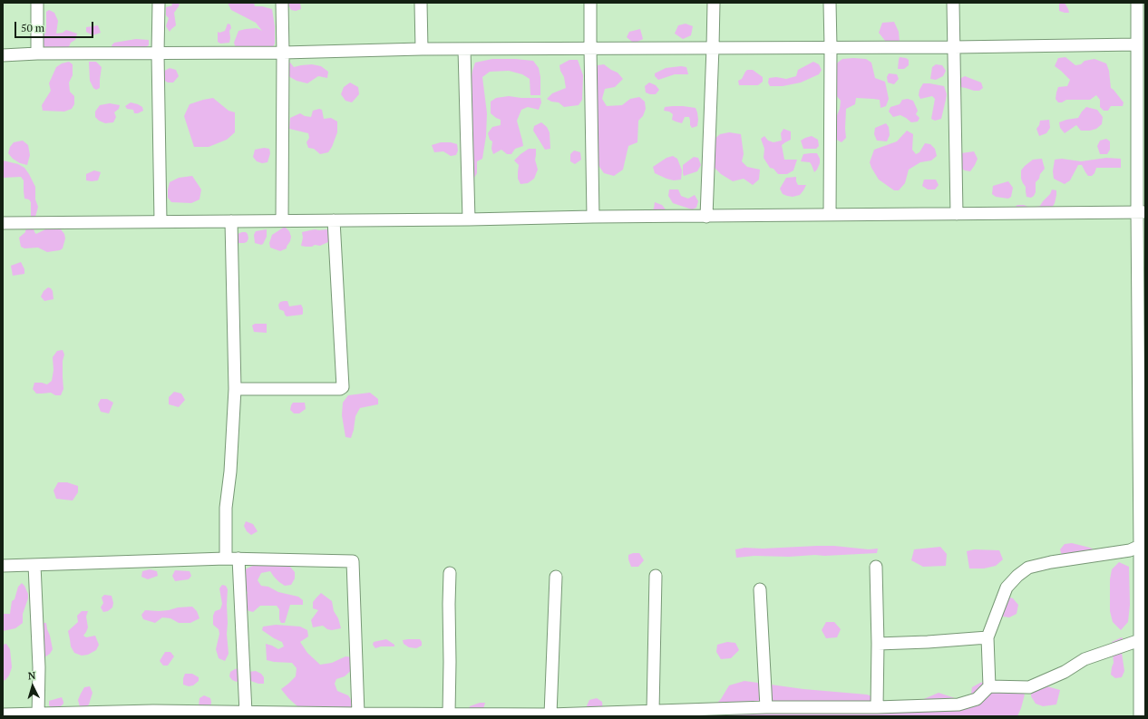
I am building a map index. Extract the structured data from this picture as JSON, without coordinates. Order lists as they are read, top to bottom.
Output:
{
  "scale_bar": "50 m",
  "north": "top"
}
